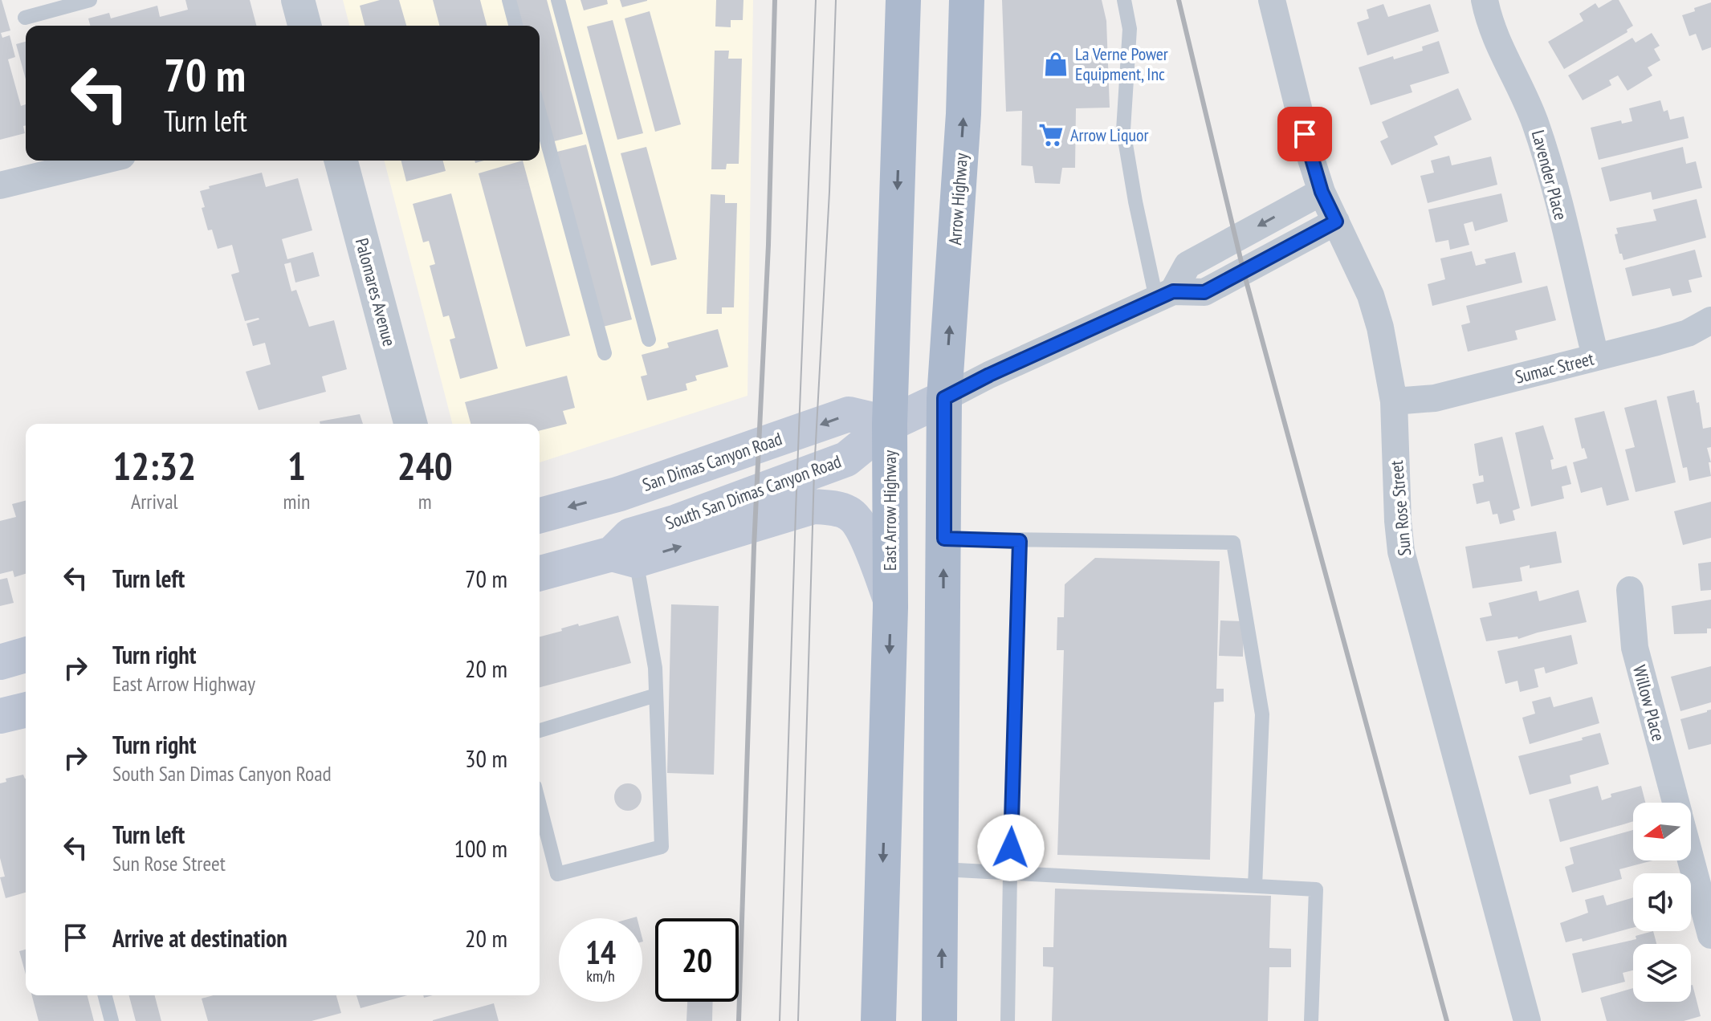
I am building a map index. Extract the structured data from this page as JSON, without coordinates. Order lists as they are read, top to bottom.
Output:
{
  "streets": {
    "main road": [
      "Arrow Highway",
      "San Dimas Canyon Road",
      "South San Dimas Canyon Road",
      "East Arrow Highway"
    ],
    "street": [
      "Lavender Place",
      "Palomares Avenue",
      "Sumac Street",
      "Sun Rose Street",
      "Willow Place"
    ]
  },
  "crossings": [
    ["Lavender Place", "Sumac Street"],
    ["Arrow Highway", "South San Dimas Canyon Road"],
    ["Sumac Street", "Sun Rose Street"],
    ["San Dimas Canyon Road", "South San Dimas Canyon Road"],
    ["San Dimas Canyon Road", "East Arrow Highway"],
    ["South San Dimas Canyon Road", "Sun Rose Street"],
    ["South San Dimas Canyon Road", "East Arrow Highway"]
  ],
  "one_way": ["Arrow Highway", "San Dimas Canyon Road"],
  "places": {
    "shop": ["La Verne Power Equipment, Inc"],
    "supermarket": ["Arrow Liquor"]
  },
  "north": "left",
  "page": {
    "turn": ["70 m", "Turn left"],
    "eta": [
      "12:32",
      "Arrival",
      "1",
      "min",
      "240",
      "m"
    ],
    "list": [
      {
        "name": "Turn left",
        "value": "70 m"
      },
      {
        "name": "Turn right",
        "note": "East Arrow Highway",
        "value": "20 m"
      },
      {
        "name": "Turn right",
        "note": "South San Dimas Canyon Road",
        "value": "30 m"
      },
      {
        "name": "Turn left",
        "note": "Sun Rose Street",
        "value": "100 m"
      },
      {
        "name": "Arrive at destination",
        "value": "20 m"
      }
    ],
    "speed": "14 km/h",
    "limit": "20"
  }
}
